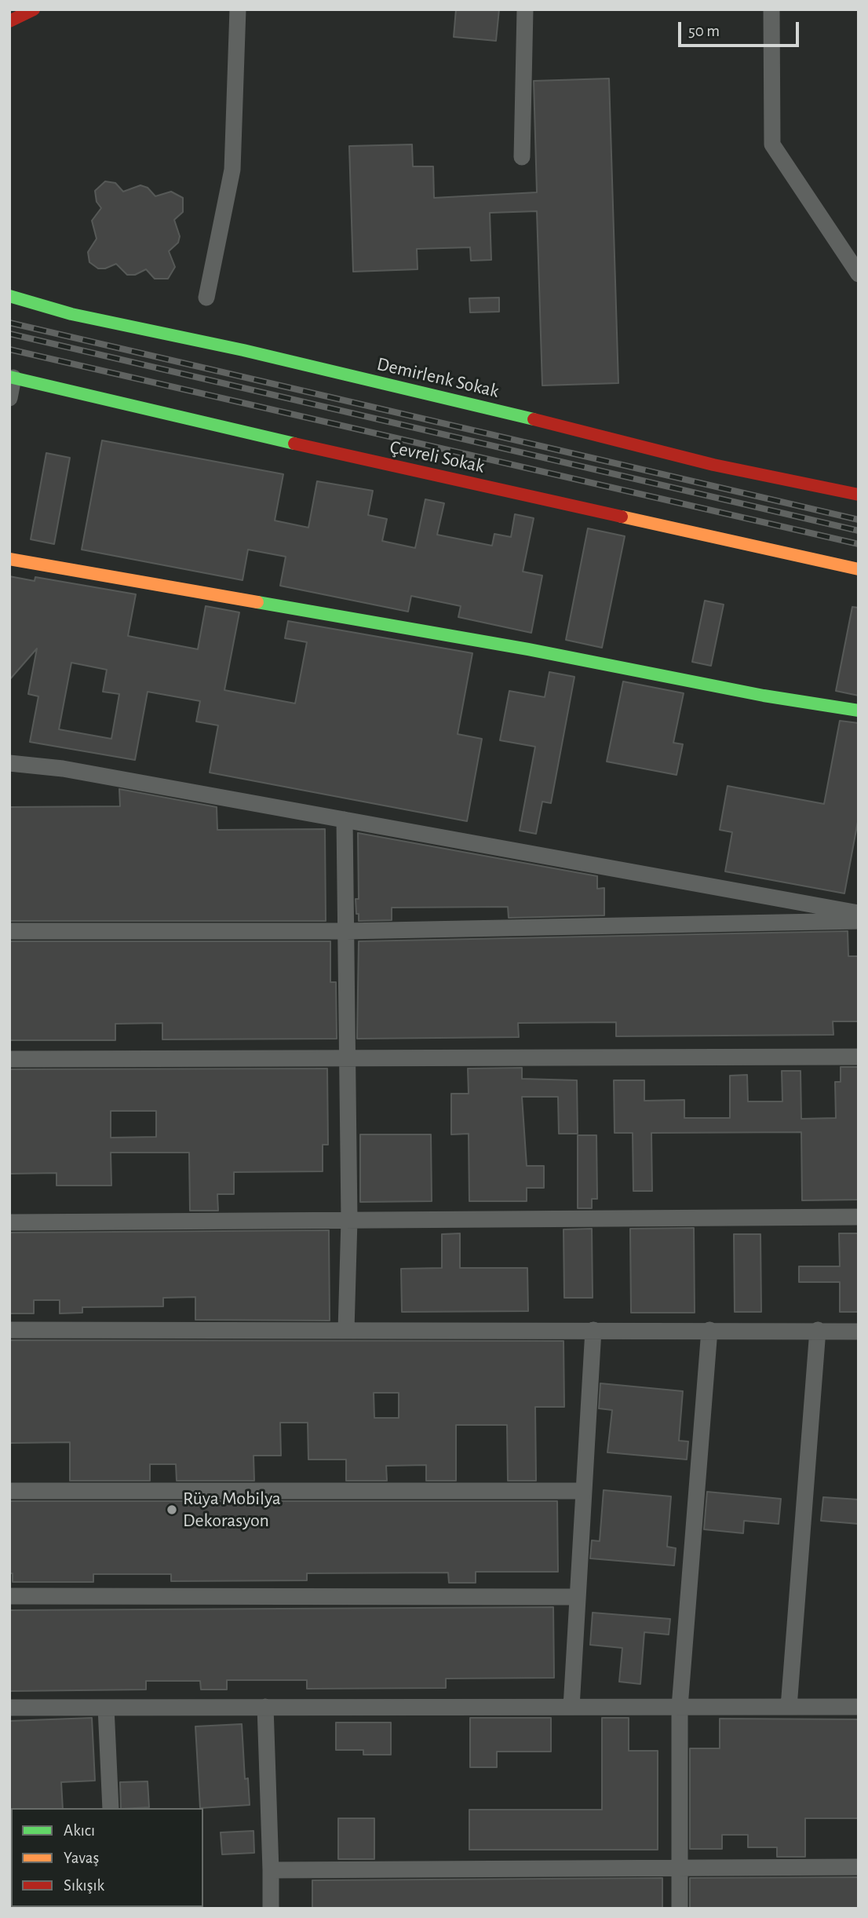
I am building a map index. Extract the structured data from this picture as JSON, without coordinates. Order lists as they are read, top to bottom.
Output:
{
  "streets": {
    "main road": ["Demirlenk Sokak", "Çevreli Sokak"]
  },
  "places": ["Rüya Mobilya Dekorasyon"],
  "legend": ["Akıcı", "Yavaş", "Sıkışık"],
  "scale_bar": "50 m"
}
